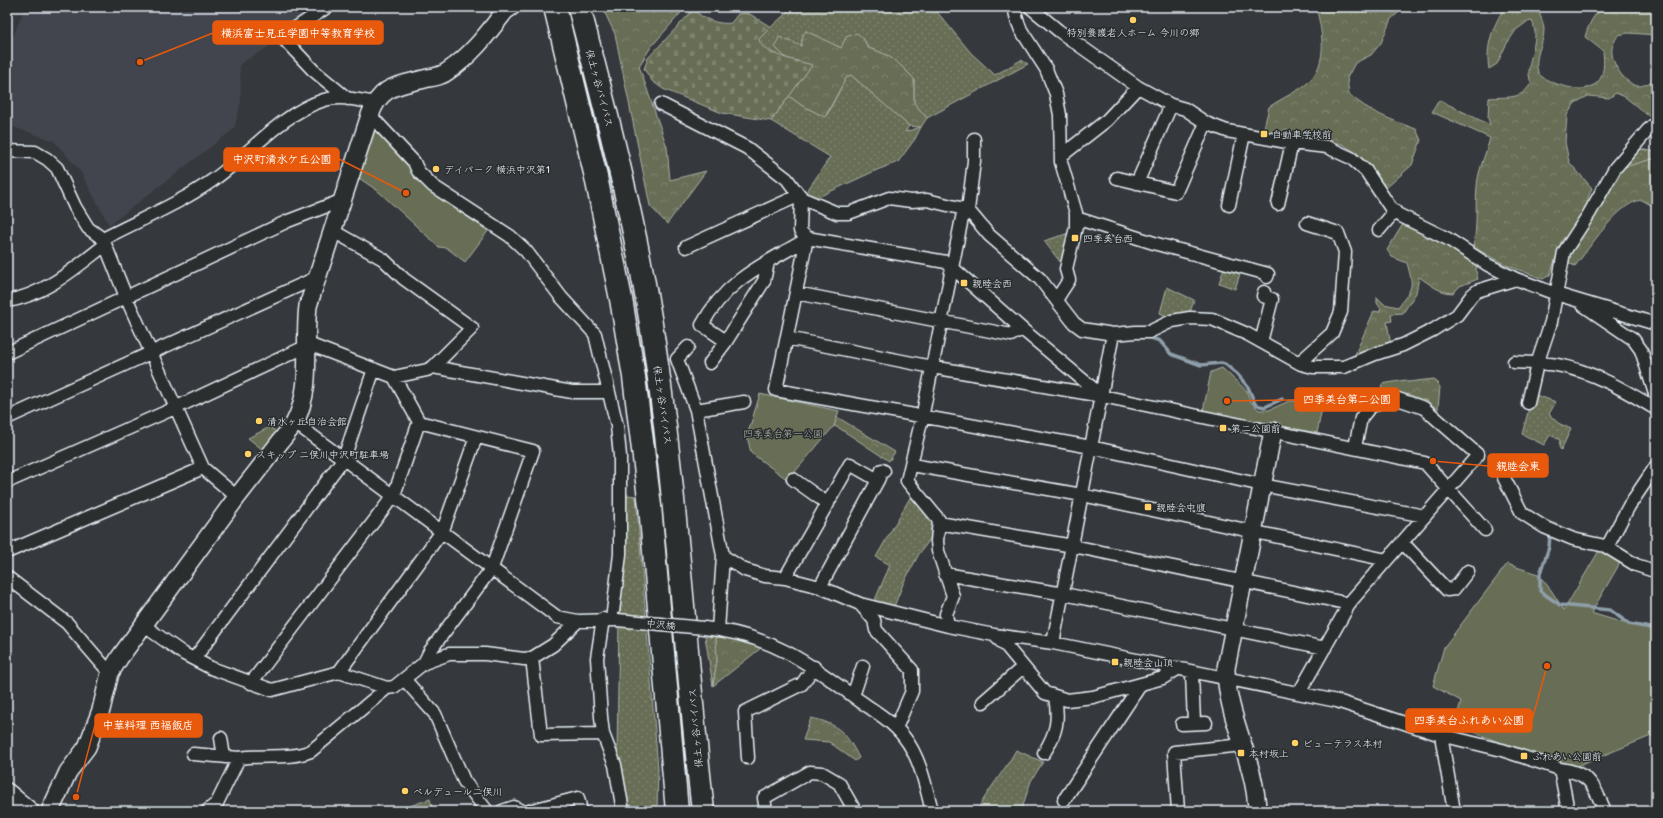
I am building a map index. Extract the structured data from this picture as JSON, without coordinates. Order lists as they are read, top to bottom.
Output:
{
  "streets": {
    "highway": ["保土ヶ谷バイパス"],
    "street": ["中沢橋"]
  },
  "parks": ["四季美台第一公園"],
  "places": {
    "other": [
      "特別養護老人ホーム 今川の郷",
      "横浜富士見丘学園中等教育学校",
      "デイパーク 横浜中沢第1",
      "中沢町清水ケ丘公園",
      "四季美台第二公園",
      "清水ヶ丘自治会館",
      "スキップ 二俣川中沢町駐車場",
      "親睦会東",
      "四季美台ふれあい公園",
      "ビューテラス本村",
      "ベルデュール二俣川",
      "中華料理 西福飯店"
    ],
    "transit": [
      "自動車学校前",
      "四季美台西",
      "親睦会西",
      "第二公園前",
      "親睦会中腹",
      "親睦会山頂",
      "本村坂上",
      "ふれあい公園前"
    ]
  }
}
